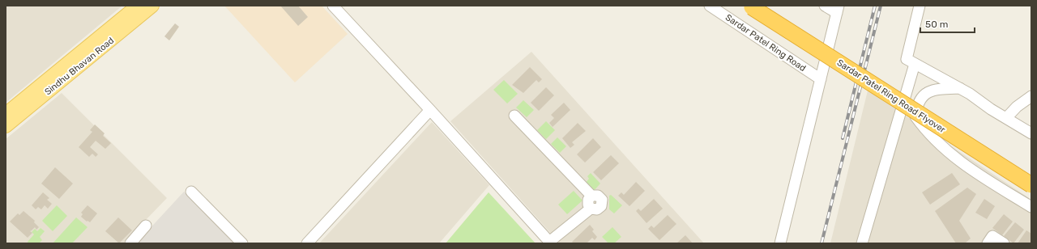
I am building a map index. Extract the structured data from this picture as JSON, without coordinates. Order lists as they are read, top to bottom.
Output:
{
  "streets": {
    "highway": ["Sardar Patel Ring Road Flyover"],
    "main road": ["Sindhu Bhavan Road"],
    "street": ["Sardar Patel Ring Road"]
  },
  "scale_bar": "50 m"
}
